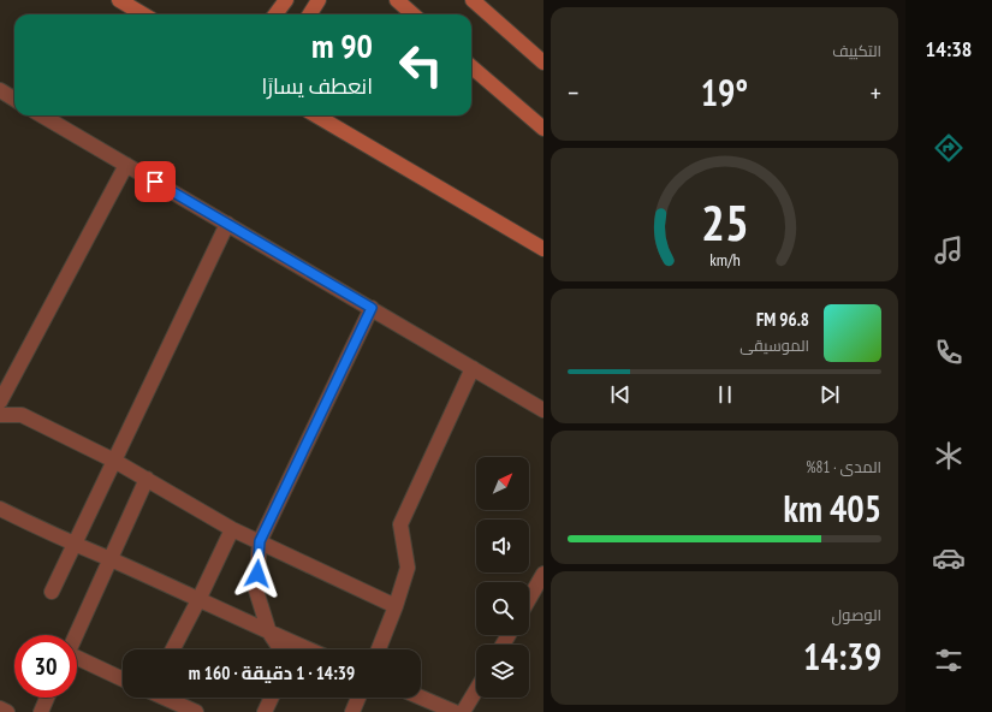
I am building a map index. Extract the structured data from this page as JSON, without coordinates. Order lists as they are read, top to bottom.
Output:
{
  "north": "top right",
  "page": {
    "tabs": "14:38",
    "tile": [
      "التكييف",
      ["المدى · 81%", "405 km"],
      ["الوصول", "14:39"]
    ],
    "turn": ["90 m", "انعطف يسارًا"],
    "heat": ["−", "19°", "+"],
    "song": ["96.8 FM", "الموسيقى"],
    "limit": "30",
    "trip": "14:39 · 1 دقيقة · 160 m",
    "gauge": ["25", "km/h"]
  }
}
